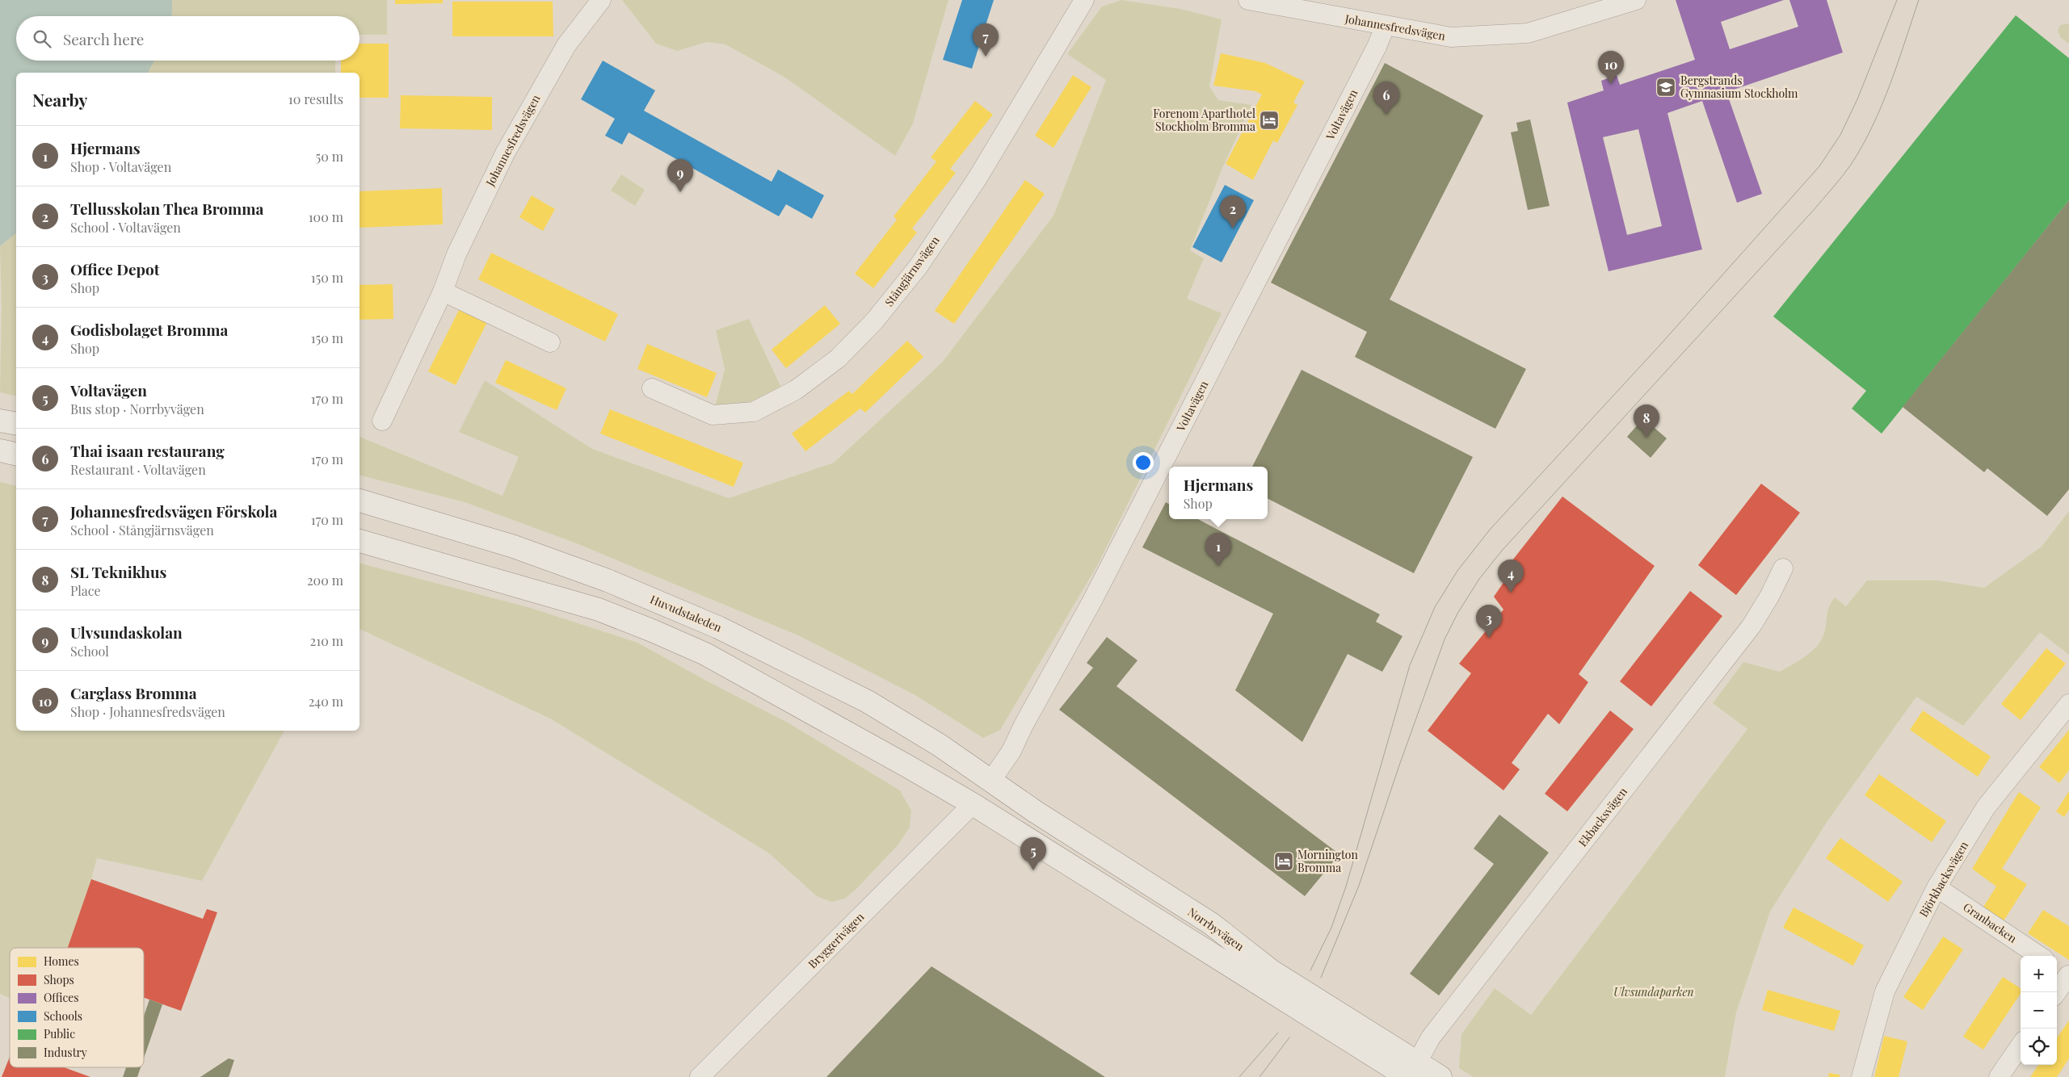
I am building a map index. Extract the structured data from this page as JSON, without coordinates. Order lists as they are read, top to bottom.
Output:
{
  "streets": {
    "main road": ["Huvudstaleden", "Norrbyvägen"],
    "street": [
      "Johannesfredsvägen",
      "Voltavägen",
      "Stångjärnsvägen",
      "Ekbacksvägen",
      "Björkbacksvägen",
      "Granbacken",
      "Bryggerivägen"
    ]
  },
  "crossings": [
    ["Johannesfredsvägen", "Voltavägen"],
    ["Voltavägen", "Huvudstaleden"],
    ["Voltavägen", "Norrbyvägen"],
    ["Huvudstaleden", "Norrbyvägen"],
    ["Ekbacksvägen", "Norrbyvägen"],
    ["Björkbacksvägen", "Granbacken"],
    ["Norrbyvägen", "Bryggerivägen"]
  ],
  "parks": ["Ulvsundaparken"],
  "places": {
    "school or university": ["Bergstrands Gymnasium Stockholm"],
    "hotel": ["Forenom Aparthotel Stockholm Bromma", "Mornington Bromma"]
  },
  "legend": [
    "Homes",
    "Shops",
    "Offices",
    "Schools",
    "Public",
    "Industry"
  ],
  "page": {
    "search": "Search here",
    "pins": [
      "7",
      "10",
      "6",
      "9",
      "2",
      "8",
      "1",
      "4",
      "3",
      "5"
    ],
    "heading": ["Nearby", "10 results"],
    "list": [
      {
        "mark": "1",
        "name": "Hjermans",
        "note": "Shop · Voltavägen",
        "value": "50 m"
      },
      {
        "mark": "2",
        "name": "Tellusskolan Thea Bromma",
        "note": "School · Voltavägen",
        "value": "100 m"
      },
      {
        "mark": "3",
        "name": "Office Depot",
        "note": "Shop",
        "value": "150 m"
      },
      {
        "mark": "4",
        "name": "Godisbolaget Bromma",
        "note": "Shop",
        "value": "150 m"
      },
      {
        "mark": "5",
        "name": "Voltavägen",
        "note": "Bus stop · Norrbyvägen",
        "value": "170 m"
      },
      {
        "mark": "6",
        "name": "Thai isaan restaurang",
        "note": "Restaurant · Voltavägen",
        "value": "170 m"
      },
      {
        "mark": "7",
        "name": "Johannesfredsvägen Förskola",
        "note": "School · Stångjärnsvägen",
        "value": "170 m"
      },
      {
        "mark": "8",
        "name": "SL Teknikhus",
        "note": "Place",
        "value": "200 m"
      },
      {
        "mark": "9",
        "name": "Ulvsundaskolan",
        "note": "School",
        "value": "210 m"
      },
      {
        "mark": "10",
        "name": "Carglass Bromma",
        "note": "Shop · Johannesfredsvägen",
        "value": "240 m"
      }
    ],
    "popup": ["Hjermans", "Shop"],
    "map_buttons": ["+", "−"]
  }
}
